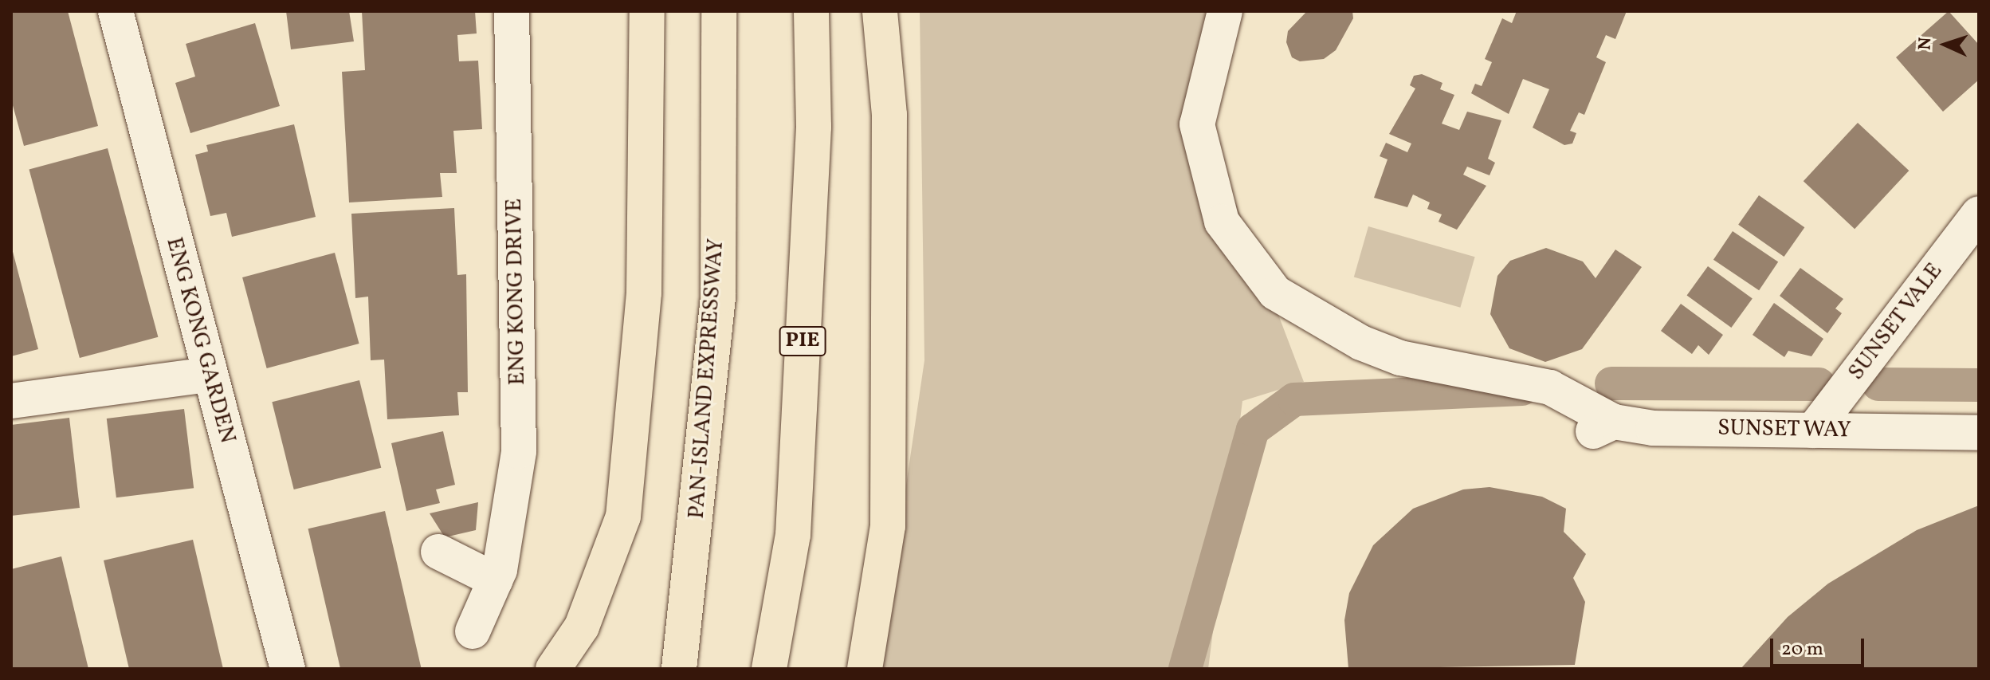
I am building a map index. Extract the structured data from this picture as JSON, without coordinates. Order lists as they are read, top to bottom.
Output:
{
  "streets": {
    "highway": ["PIE", "PAN-ISLAND EXPRESSWAY"],
    "street": [
      "ENG KONG DRIVE",
      "SUNSET VALE",
      "ENG KONG GARDEN",
      "SUNSET WAY"
    ]
  },
  "crossings": [
    ["SUNSET VALE", "SUNSET WAY"]
  ],
  "scale_bar": "20 m",
  "north": "left"
}
